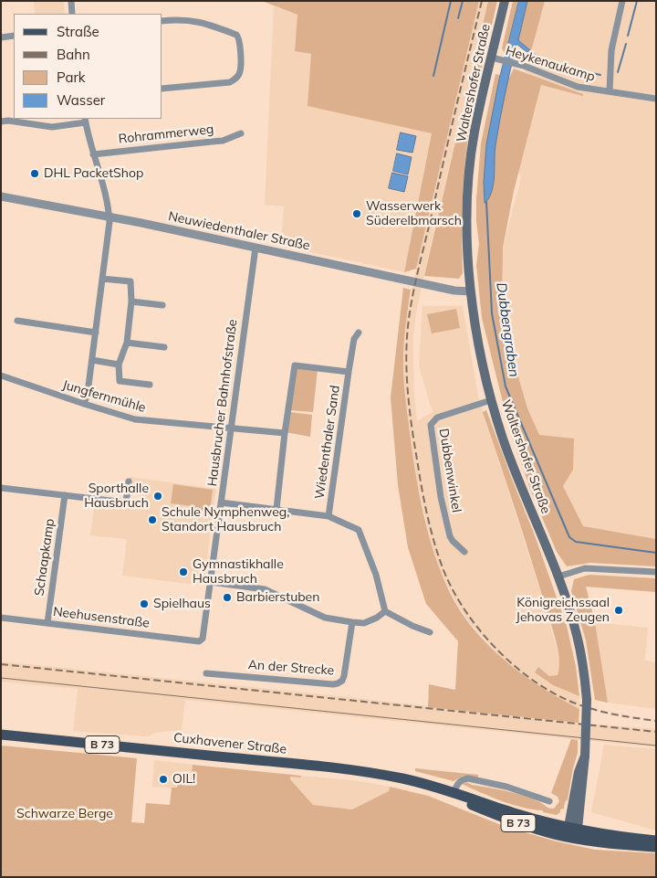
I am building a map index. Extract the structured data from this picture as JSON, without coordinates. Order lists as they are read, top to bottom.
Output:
{
  "streets": {
    "main road": ["Waltershofer Straße", "Cuxhavener Straße", "B 73"],
    "street": [
      "Heykenaukamp",
      "Rohrammerweg",
      "Neuwiedenthaler Straße",
      "Jungfernmühle",
      "Hausbrucher Bahnhofstraße",
      "Wiedenthaler Sand",
      "Dubbenwinkel",
      "Schaapkamp",
      "Neehusenstraße",
      "An der Strecke"
    ]
  },
  "crossings": [
    ["Heykenaukamp", "Waltershofer Straße"],
    ["Waltershofer Straße", "Neuwiedenthaler Straße"],
    ["Waltershofer Straße", "Dubbenwinkel"],
    ["Waltershofer Straße", "Cuxhavener Straße"],
    ["Neuwiedenthaler Straße", "Hausbrucher Bahnhofstraße"],
    ["Jungfernmühle", "Hausbrucher Bahnhofstraße"],
    ["Hausbrucher Bahnhofstraße", "Neehusenstraße"],
    ["Schaapkamp", "Neehusenstraße"]
  ],
  "water": ["Dubbengraben"],
  "parks": ["Schwarze Berge"],
  "places": [
    "DHL PacketShop",
    "Wasserwerk Süderelbmarsch",
    "Sporthalle Hausbruch",
    "Schule Nymphenweg, Standort Hausbruch",
    "Gymnastikhalle Hausbruch",
    "Barbierstuben",
    "Spielhaus",
    "Königreichssaal Jehovas Zeugen",
    "OIL!"
  ],
  "legend": [
    "Straße",
    "Bahn",
    "Park",
    "Wasser"
  ]
}
